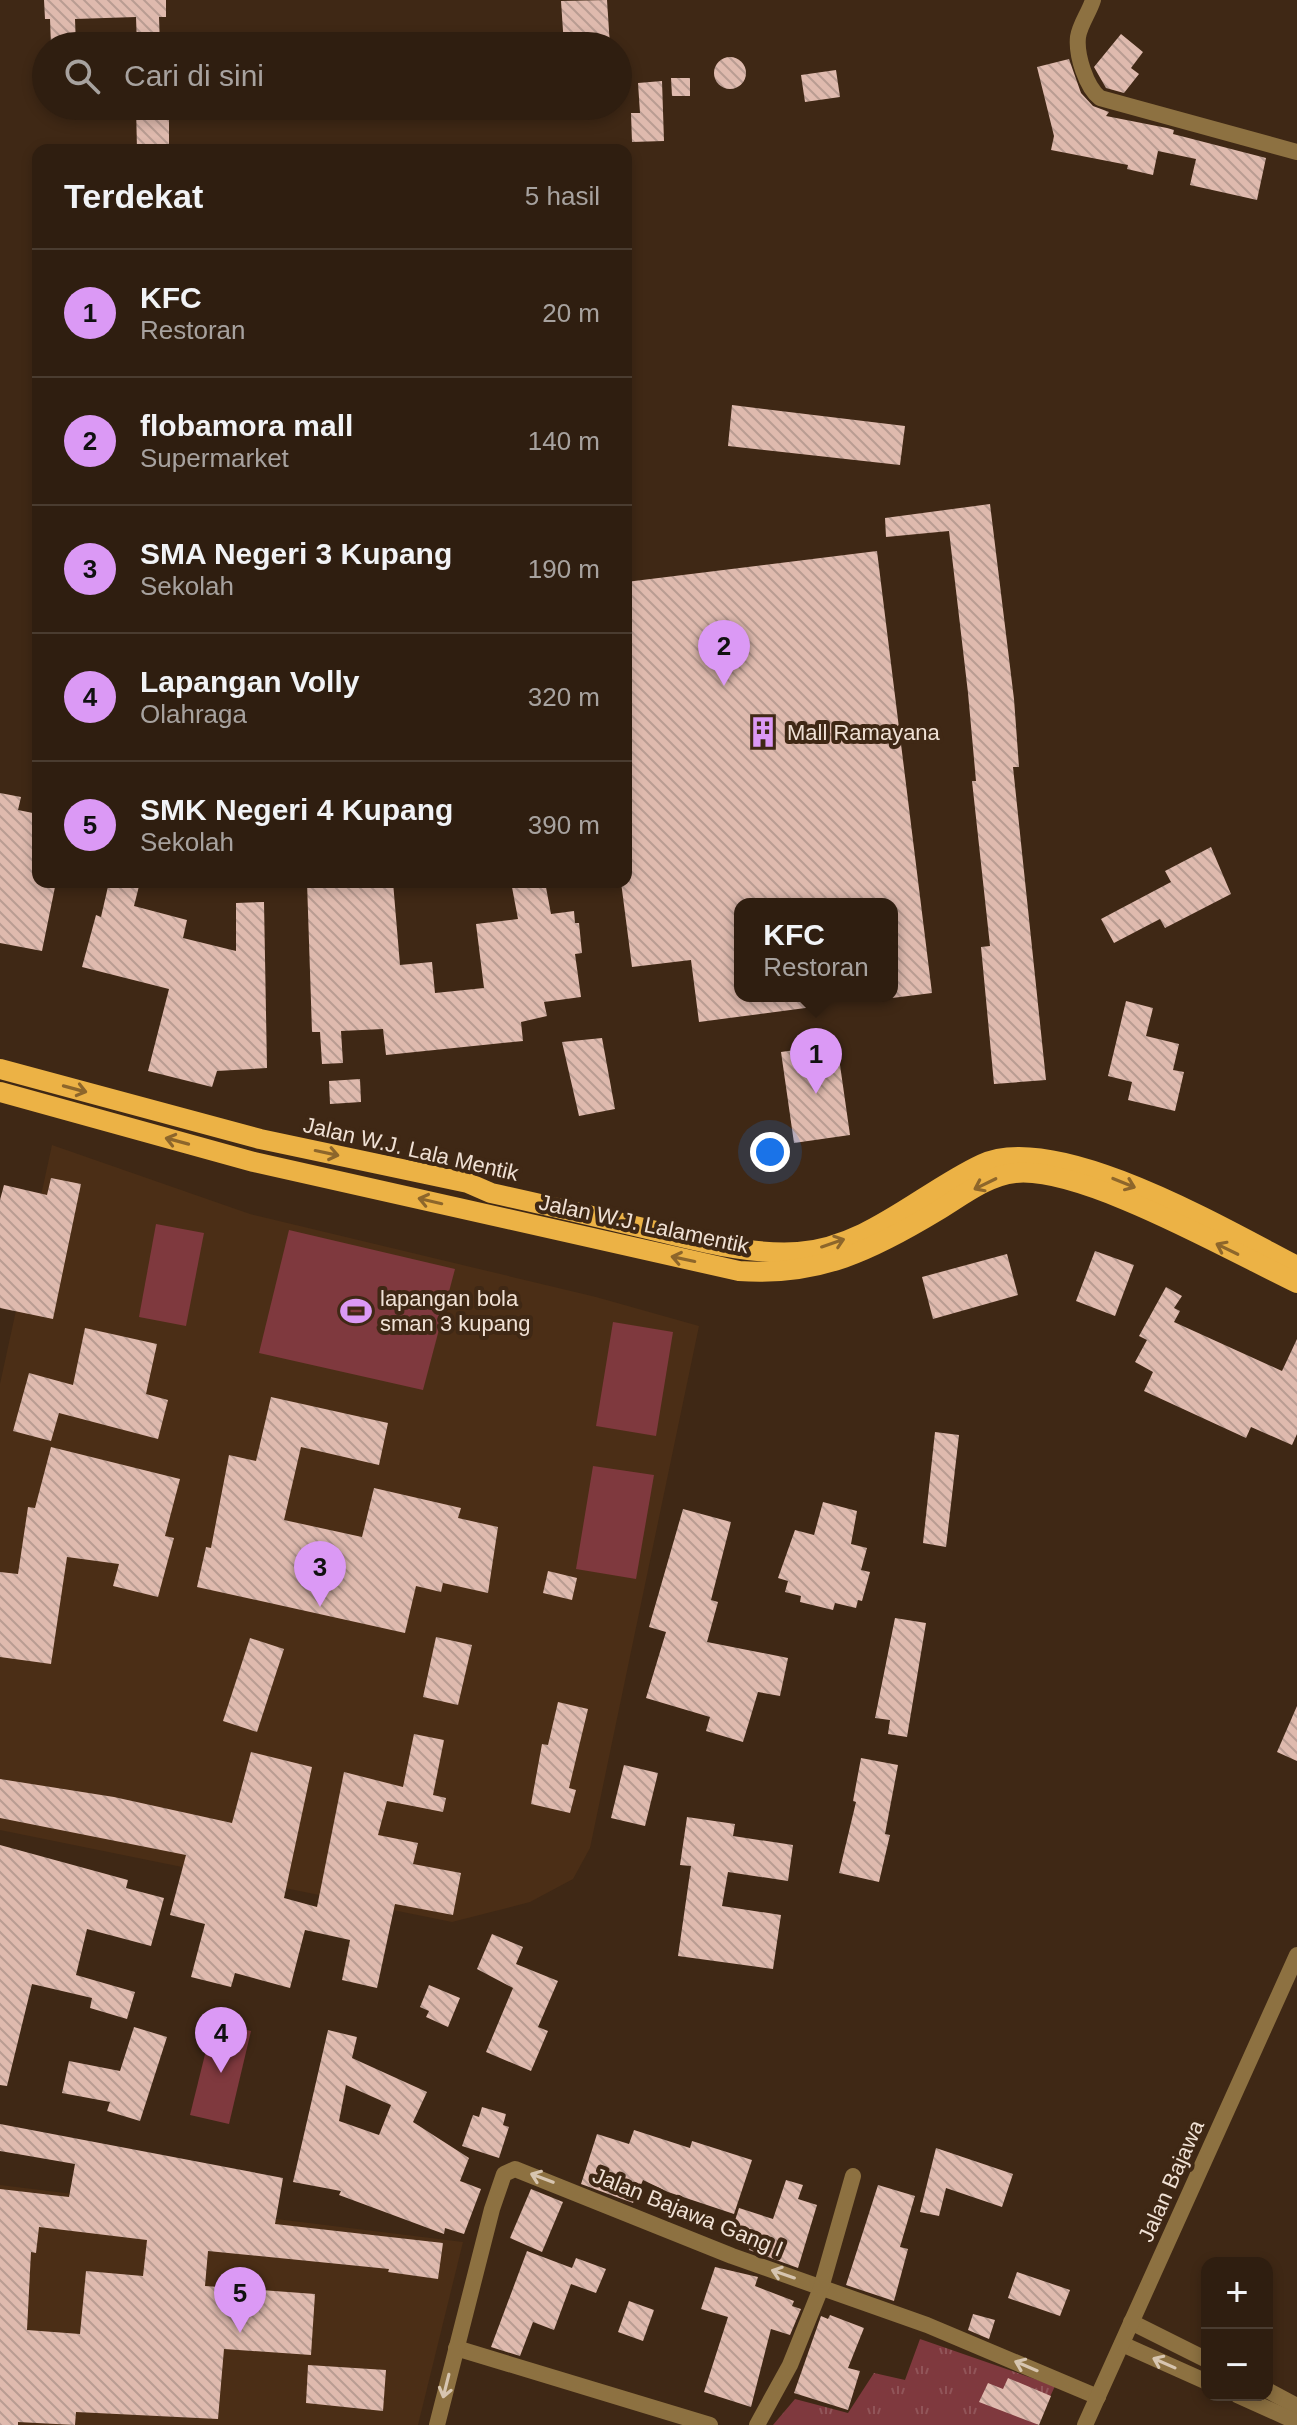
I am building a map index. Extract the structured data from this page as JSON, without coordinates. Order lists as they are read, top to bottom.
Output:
{
  "streets": {
    "main road": ["Jalan W.J. Lala Mentik", "Jalan W.J. Lalamentik"],
    "street": ["Jalan Bajawa", "Jalan Bajawa Gang I"]
  },
  "crossings": [
    ["Jalan Bajawa", "Jalan Bajawa Gang I"]
  ],
  "one_way": ["Jalan W.J. Lala Mentik", "Jalan W.J. Lalamentik"],
  "places": {
    "building": ["Mall Ramayana"],
    "sports": ["lapangan bola sman 3 kupang"]
  },
  "page": {
    "search": "Cari di sini",
    "heading": ["Terdekat", "5 hasil"],
    "list": [
      {
        "mark": "1",
        "name": "KFC",
        "note": "Restoran",
        "value": "20 m"
      },
      {
        "mark": "2",
        "name": "flobamora mall",
        "note": "Supermarket",
        "value": "140 m"
      },
      {
        "mark": "3",
        "name": "SMA Negeri 3 Kupang",
        "note": "Sekolah",
        "value": "190 m"
      },
      {
        "mark": "4",
        "name": "Lapangan Volly",
        "note": "Olahraga",
        "value": "320 m"
      },
      {
        "mark": "5",
        "name": "SMK Negeri 4 Kupang",
        "note": "Sekolah",
        "value": "390 m"
      }
    ],
    "pins": [
      "2",
      "1",
      "3",
      "4",
      "5"
    ],
    "popup": ["KFC", "Restoran"],
    "map_buttons": ["+", "−"]
  }
}
